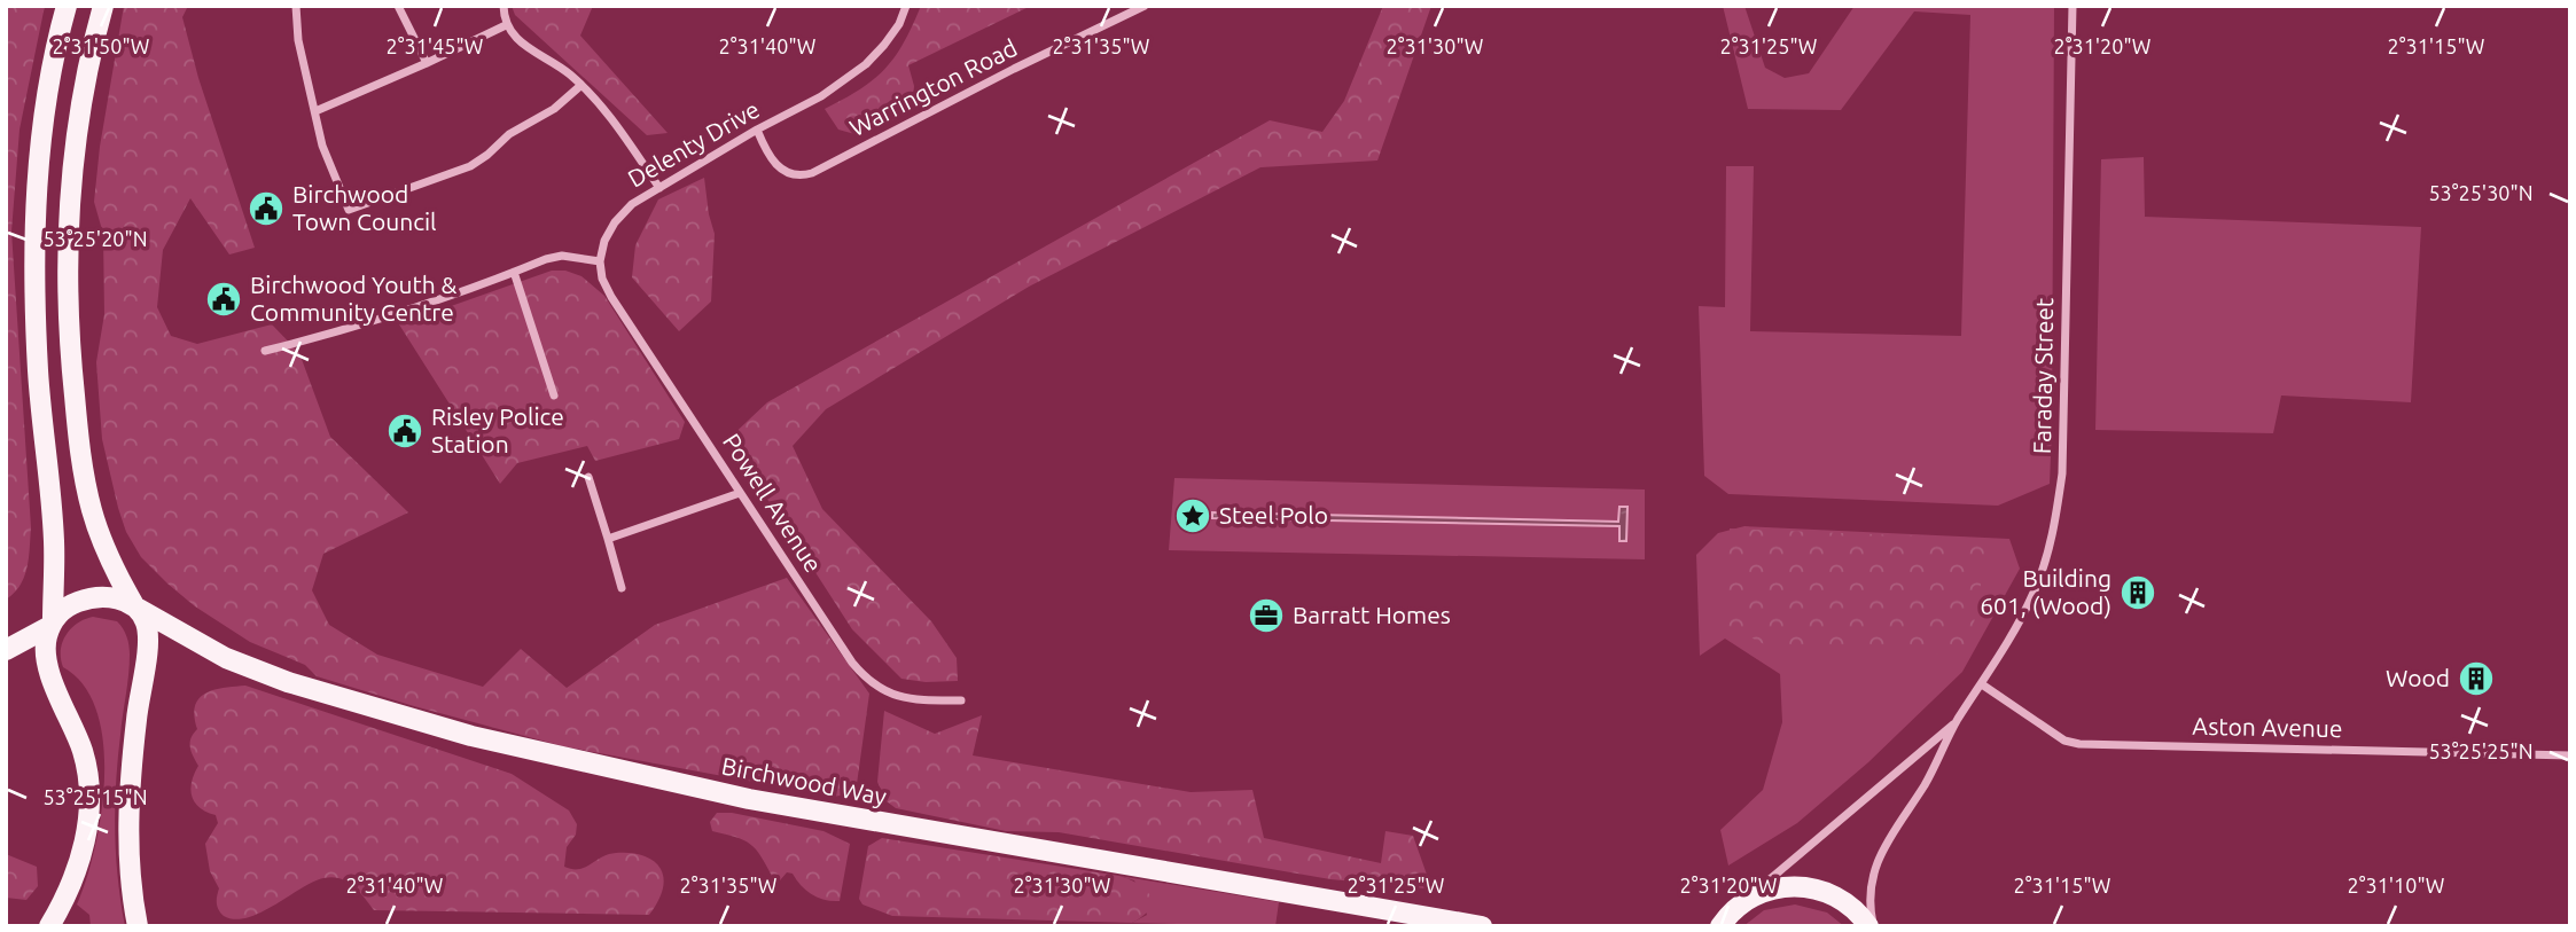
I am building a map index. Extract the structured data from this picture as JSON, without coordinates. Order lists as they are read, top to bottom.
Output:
{
  "streets": {
    "main road": ["Birchwood Way"],
    "street": [
      "Warrington Road",
      "Delenty Drive",
      "Faraday Street",
      "Powell Avenue",
      "Aston Avenue"
    ]
  },
  "crossings": [
    ["Warrington Road", "Delenty Drive"],
    ["Delenty Drive", "Powell Avenue"],
    ["Faraday Street", "Aston Avenue"]
  ],
  "places": {
    "public building": ["Birchwood Town Council", "Birchwood Youth & Community Centre", "Risley Police Station"],
    "place": ["Steel Polo"],
    "building": ["Building 601, (Wood)", "Wood"],
    "office": ["Barratt Homes"]
  },
  "coordinates": [
    "2°31'50\"W",
    "2°31'45\"W",
    "2°31'40\"W",
    "2°31'35\"W",
    "2°31'30\"W",
    "2°31'25\"W",
    "2°31'20\"W",
    "2°31'15\"W",
    "53°25'30\"N",
    "53°25'20\"N",
    "53°25'25\"N",
    "53°25'15\"N",
    "2°31'10\"W"
  ]
}
